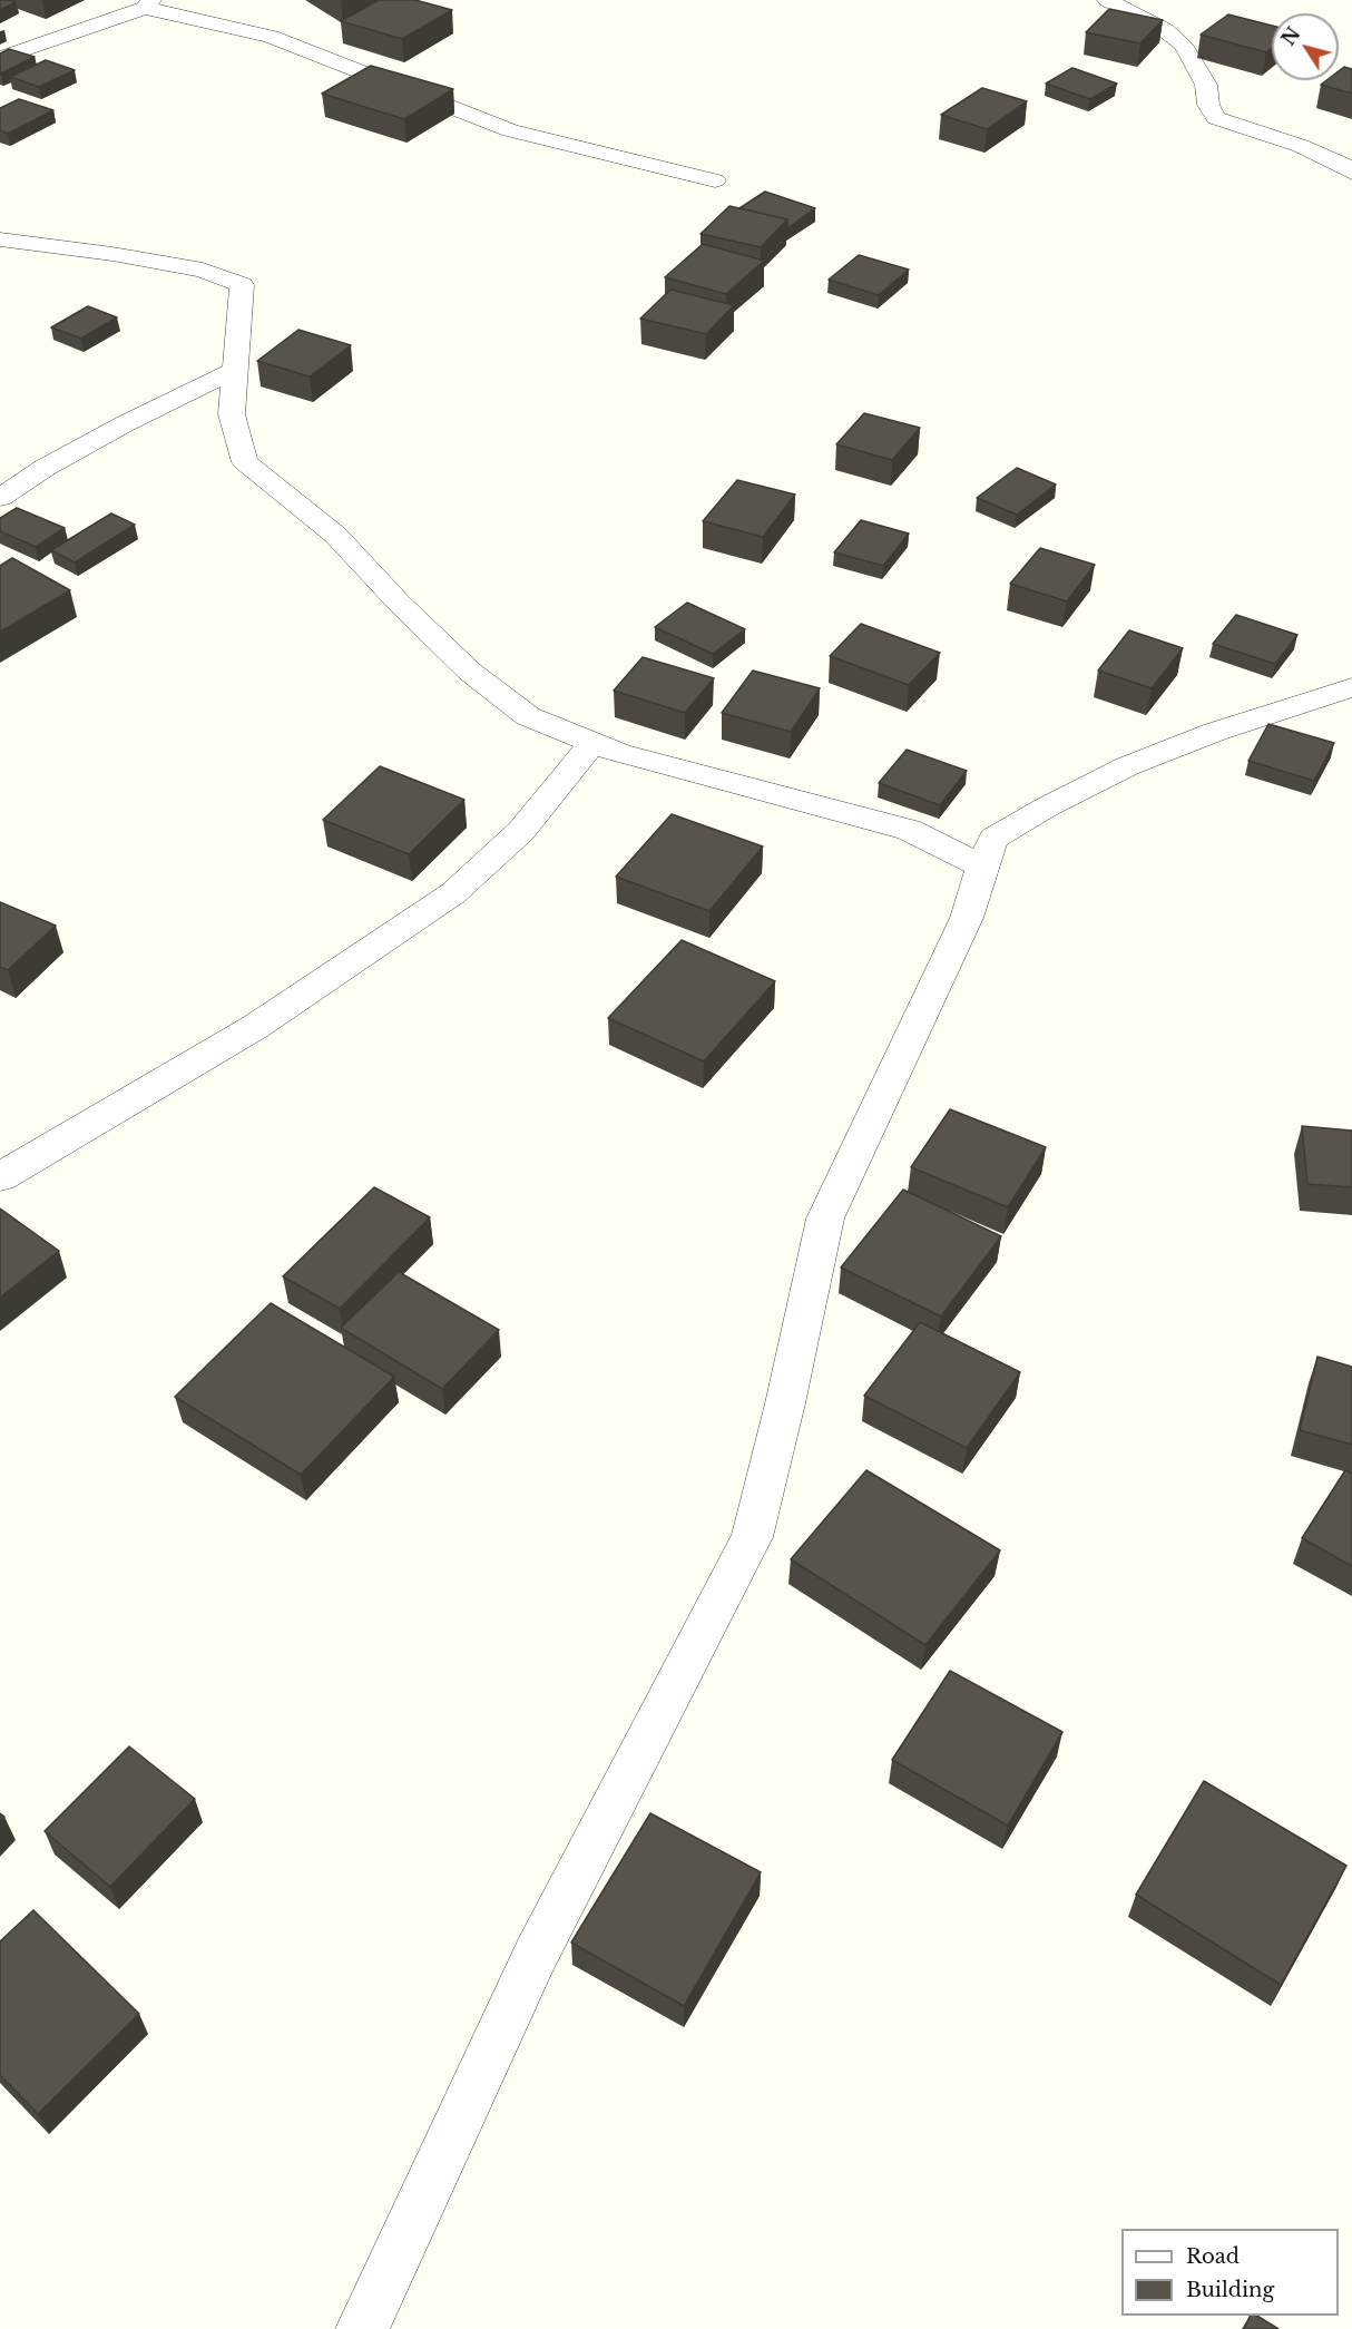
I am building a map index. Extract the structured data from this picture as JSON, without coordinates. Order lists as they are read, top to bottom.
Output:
{
  "legend": ["Road", "Building"],
  "north": "top left"
}
